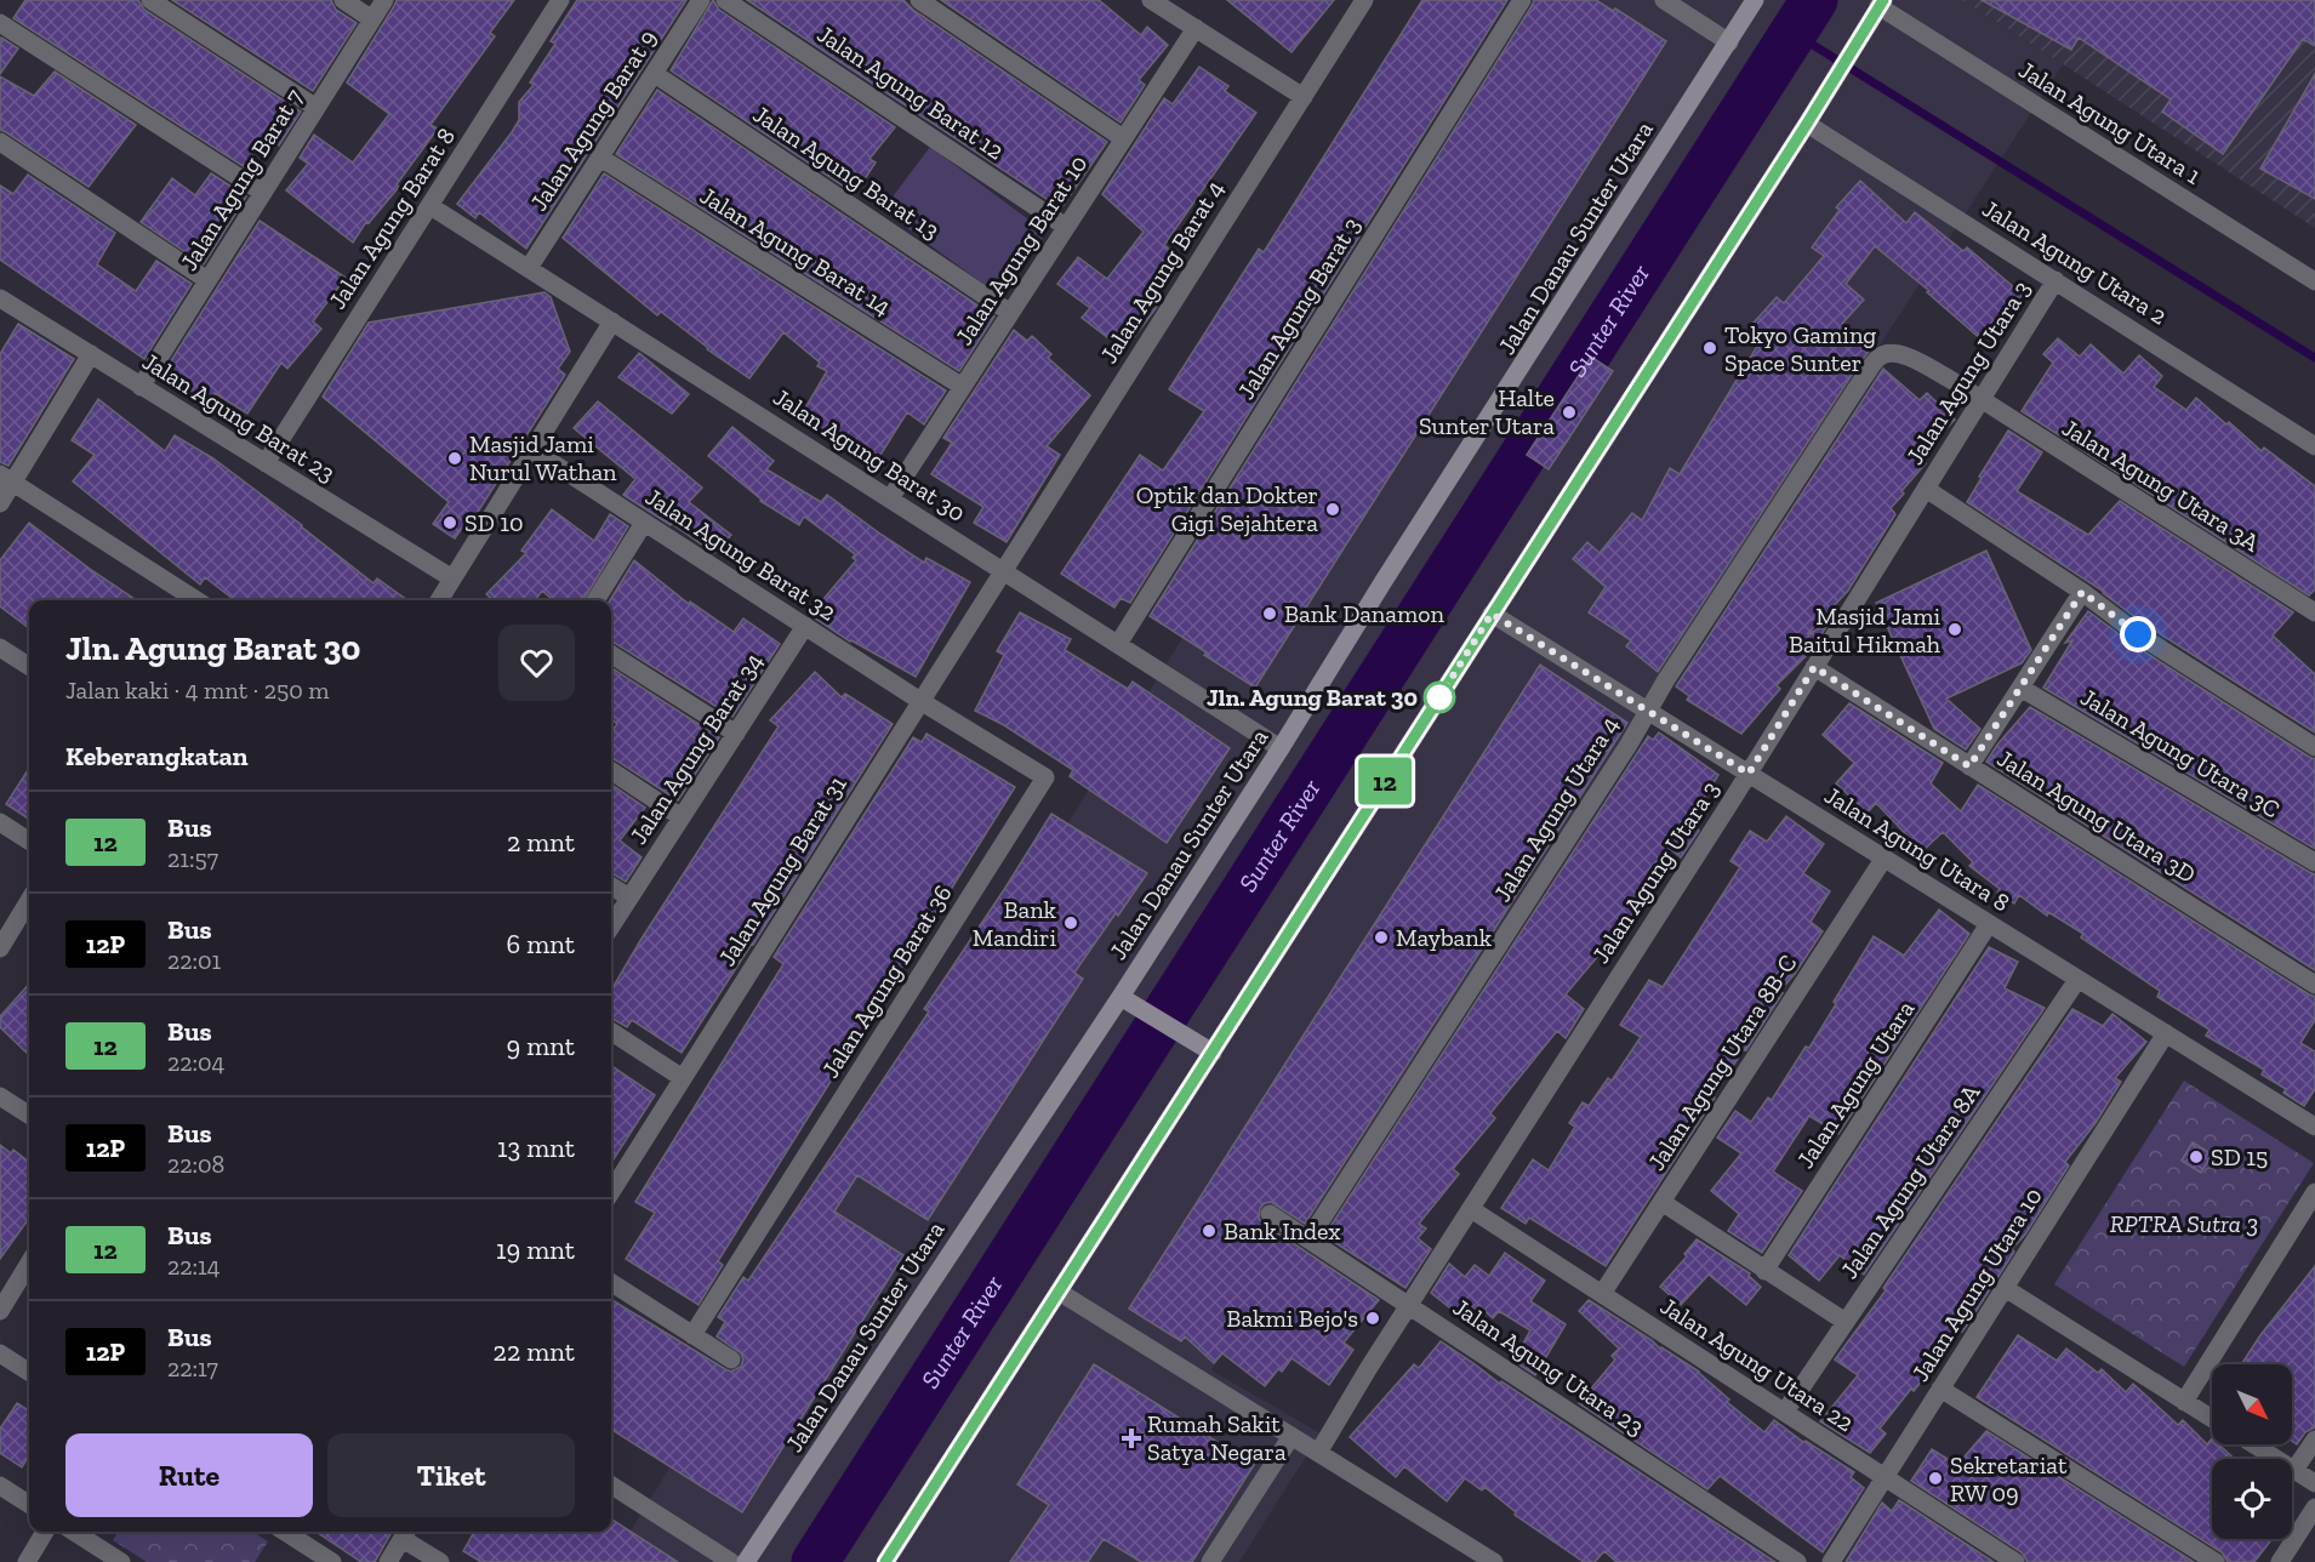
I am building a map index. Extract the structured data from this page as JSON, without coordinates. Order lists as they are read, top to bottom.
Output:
{
  "streets": {
    "main road": ["Jalan Danau Sunter Utara"],
    "street": [
      "Jalan Agung Barat 12",
      "Jalan Agung Barat 9",
      "Jalan Agung Utara 1",
      "Jalan Agung Barat 13",
      "Jalan Agung Barat 7",
      "Jalan Agung Barat 8",
      "Jalan Agung Barat 10",
      "Jalan Agung Barat 14",
      "Jalan Agung Utara 2",
      "Jalan Agung Barat 4",
      "Jalan Agung Barat 3",
      "Jalan Agung Utara 3",
      "Jalan Agung Barat 23",
      "Jalan Agung Barat 30",
      "Jalan Agung Utara 3A",
      "Jalan Agung Barat 32",
      "Jalan Agung Barat 34",
      "Jalan Agung Utara 3C",
      "Jalan Agung Utara 4",
      "Jalan Agung Utara 3D",
      "Jalan Agung Utara 8",
      "Jalan Agung Barat 31",
      "Jalan Agung Barat 36",
      "Jalan Agung Utara 8B-C",
      "Jalan Agung Utara",
      "Jalan Agung Utara 8A",
      "Jalan Agung Utara 10",
      "Jalan Agung Utara 22",
      "Jalan Agung Utara 23"
    ]
  },
  "crossings": [
    ["Jalan Agung Barat 12", "Jalan Agung Barat 10"],
    ["Jalan Agung Barat 9", "Jalan Agung Barat 13"],
    ["Jalan Agung Barat 9", "Jalan Agung Barat 14"],
    ["Jalan Agung Barat 9", "Jalan Agung Barat 30"],
    ["Jalan Agung Barat 13", "Jalan Agung Barat 10"],
    ["Jalan Agung Barat 7", "Jalan Agung Barat 23"],
    ["Jalan Agung Barat 8", "Jalan Agung Barat 23"],
    ["Jalan Agung Barat 8", "Jalan Agung Barat 30"],
    ["Jalan Danau Sunter Utara", "Jalan Agung Barat 30"],
    ["Jalan Agung Barat 10", "Jalan Agung Barat 14"],
    ["Jalan Agung Barat 10", "Jalan Agung Barat 30"],
    ["Jalan Agung Utara 2", "Jalan Agung Utara 3"],
    ["Jalan Agung Barat 4", "Jalan Agung Barat 30"],
    ["Jalan Agung Barat 4", "Jalan Agung Barat 31"],
    ["Jalan Agung Barat 3", "Jalan Agung Barat 30"],
    ["Jalan Agung Utara 3", "Jalan Agung Utara 3A"],
    ["Jalan Agung Utara 3", "Jalan Agung Utara 4"],
    ["Jalan Agung Utara 3", "Jalan Agung Utara 3D"],
    ["Jalan Agung Utara 3", "Jalan Agung Utara 8"],
    ["Jalan Agung Utara 3", "Jalan Agung Utara 22"],
    ["Jalan Agung Utara 3", "Jalan Agung Utara 23"],
    ["Jalan Agung Barat 30", "Jalan Agung Barat 31"],
    ["Jalan Agung Utara 3A", "Jalan Agung Utara 4"],
    ["Jalan Agung Barat 32", "Jalan Agung Barat 34"],
    ["Jalan Agung Barat 32", "Jalan Agung Barat 31"],
    ["Jalan Agung Barat 32", "Jalan Agung Barat 36"],
    ["Jalan Agung Utara 4", "Jalan Agung Utara 8"],
    ["Jalan Agung Utara 4", "Jalan Agung Utara 23"],
    ["Jalan Agung Utara 8", "Jalan Agung Utara 8B-C"],
    ["Jalan Agung Utara 8", "Jalan Agung Utara"],
    ["Jalan Agung Utara 8", "Jalan Agung Utara 8A"],
    ["Jalan Agung Utara 8", "Jalan Agung Utara 10"],
    ["Jalan Agung Barat 31", "Jalan Agung Barat 36"],
    ["Jalan Agung Utara 8B-C", "Jalan Agung Utara 22"],
    ["Jalan Agung Utara 8A", "Jalan Agung Utara 22"],
    ["Jalan Agung Utara 10", "Jalan Agung Utara 22"]
  ],
  "water": ["Sunter River"],
  "parks": ["RPTRA Sutra 3"],
  "places": {
    "other": [
      "Tokyo Gaming Space Sunter",
      "Halte Sunter Utara",
      "Masjid Jami Nurul Wathan",
      "Optik dan Dokter Gigi Sejahtera",
      "SD 10",
      "Bank Danamon",
      "Masjid Jami Baitul Hikmah",
      "Jln. Agung Barat 30",
      "Bank Mandiri",
      "Maybank",
      "SD 15",
      "Bank Index",
      "Bakmi Bejo's",
      "Sekretariat RW 09"
    ],
    "health": ["Rumah Sakit Satya Negara"]
  },
  "lines": ["bus line 12"],
  "north": "bottom right",
  "page": {
    "on_map": "12",
    "heading": [
      ["Jln. Agung Barat 30", "Jalan kaki · 4 mnt · 250 m"],
      "Keberangkatan"
    ],
    "list": [
      {
        "mark": "12",
        "name": "Bus",
        "note": "21:57",
        "value": "2 mnt"
      },
      {
        "mark": "12P",
        "name": "Bus",
        "note": "22:01",
        "value": "6 mnt"
      },
      {
        "mark": "12",
        "name": "Bus",
        "note": "22:04",
        "value": "9 mnt"
      },
      {
        "mark": "12P",
        "name": "Bus",
        "note": "22:08",
        "value": "13 mnt"
      },
      {
        "mark": "12",
        "name": "Bus",
        "note": "22:14",
        "value": "19 mnt"
      },
      {
        "mark": "12P",
        "name": "Bus",
        "note": "22:17",
        "value": "22 mnt"
      }
    ],
    "buttons": ["Rute", "Tiket"]
  }
}
